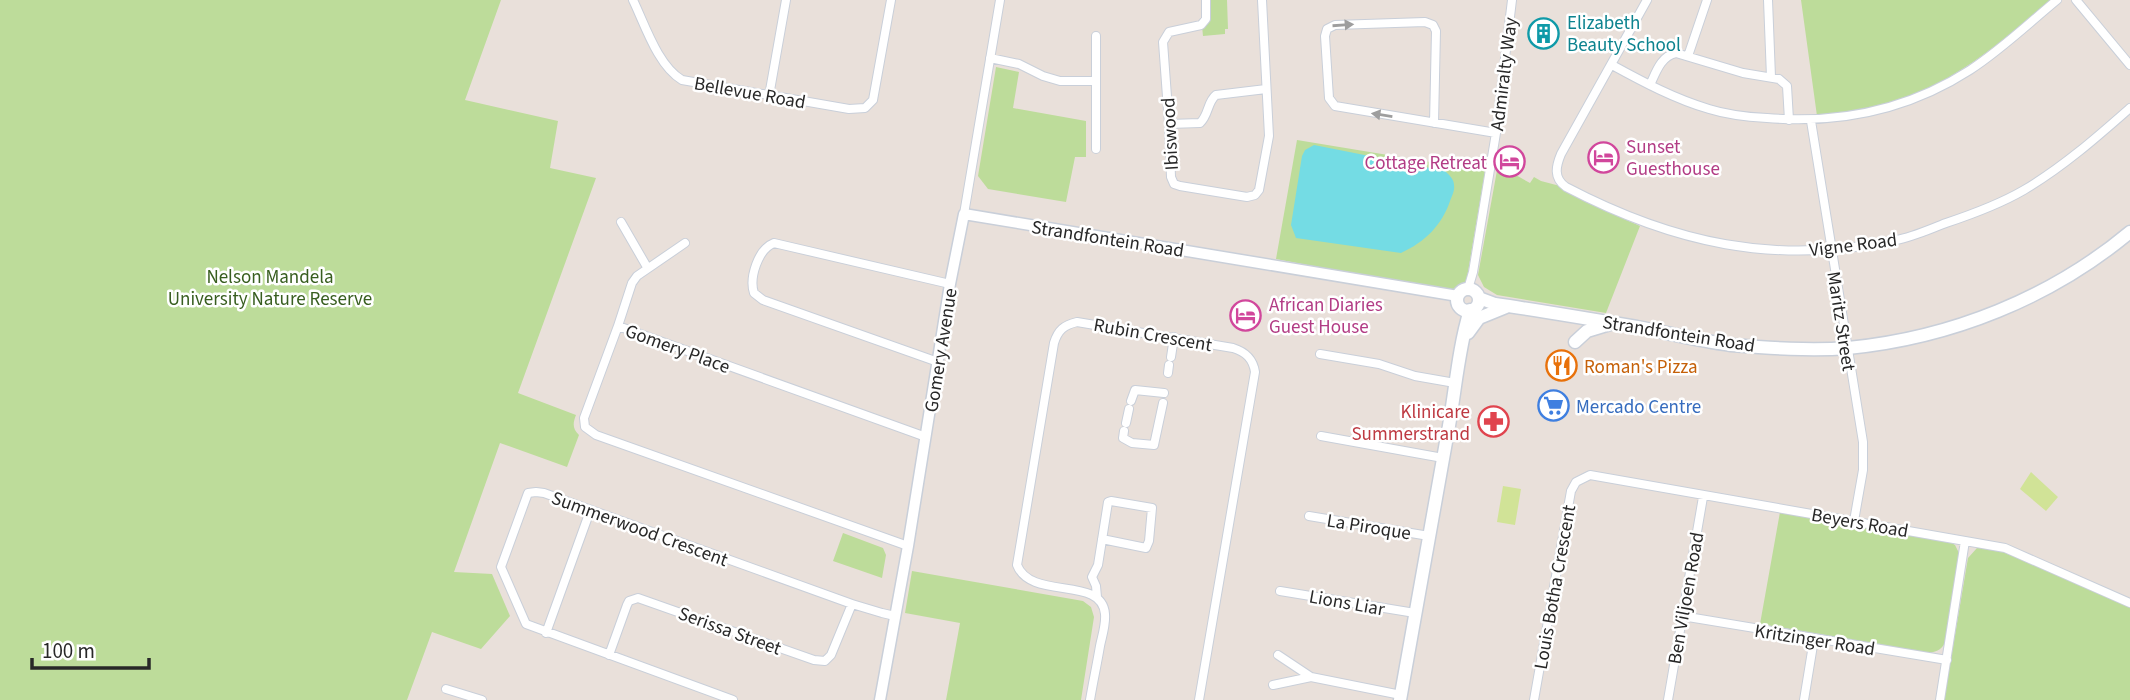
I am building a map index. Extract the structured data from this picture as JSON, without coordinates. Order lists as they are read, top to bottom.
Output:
{
  "streets": {
    "main road": ["Admiralty Way", "Strandfontein Road"],
    "street": [
      "Bellevue Road",
      "Ibiswood",
      "Vigne Road",
      "Maritz Street",
      "Rubin Crescent",
      "Gomery Place",
      "Gomery Avenue",
      "Beyers Road",
      "La Piroque",
      "Summerwood Crescent",
      "Louis Botha Crescent",
      "Ben Viljoen Road",
      "Lions Liar",
      "Serissa Street",
      "Kritzinger Road"
    ]
  },
  "crossings": [
    ["Admiralty Way", "Strandfontein Road"],
    ["Admiralty Way", "La Piroque"],
    ["Admiralty Way", "Lions Liar"],
    ["Strandfontein Road", "Maritz Street"],
    ["Strandfontein Road", "Gomery Avenue"],
    ["Vigne Road", "Maritz Street"],
    ["Maritz Street", "Beyers Road"],
    ["Gomery Place", "Gomery Avenue"],
    ["Gomery Avenue", "Summerwood Crescent"],
    ["Beyers Road", "Louis Botha Crescent"],
    ["Beyers Road", "Ben Viljoen Road"],
    ["Summerwood Crescent", "Serissa Street"],
    ["Ben Viljoen Road", "Kritzinger Road"]
  ],
  "parks": ["Nelson Mandela University Nature Reserve"],
  "places": {
    "building": ["Elizabeth Beauty School"],
    "hotel": ["Sunset Guesthouse", "Cottage Retreat", "African Diaries Guest House"],
    "restaurant": ["Roman's Pizza"],
    "supermarket": ["Mercado Centre"],
    "pharmacy": ["Klinicare Summerstrand"]
  },
  "scale_bar": "100 m"
}
